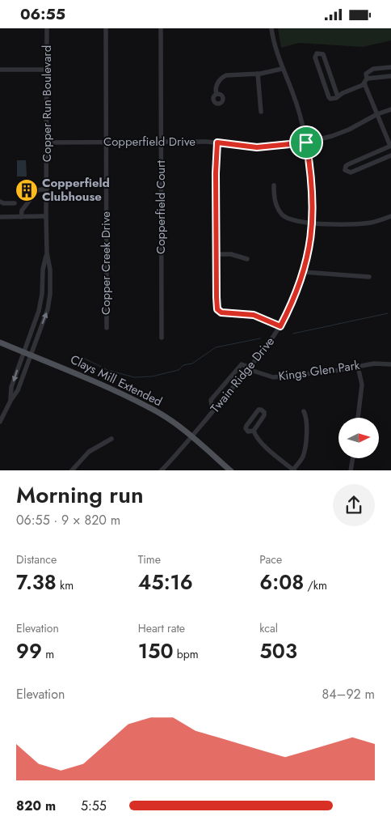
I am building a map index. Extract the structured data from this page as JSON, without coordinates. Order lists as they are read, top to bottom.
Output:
{
  "streets": {
    "main road": ["Clays Mill Extended"],
    "street": [
      "Copper Run Boulevard",
      "Copperfield Drive",
      "Copperfield Court",
      "Copper Creek Drive",
      "Kings Glen Park",
      "Twain Ridge Drive"
    ]
  },
  "crossings": [
    ["Copper Run Boulevard", "Copperfield Drive"],
    ["Copper Run Boulevard", "Clays Mill Extended"],
    ["Copperfield Drive", "Copperfield Court"],
    ["Copperfield Drive", "Copper Creek Drive"],
    ["Copperfield Drive", "Twain Ridge Drive"],
    ["Kings Glen Park", "Twain Ridge Drive"],
    ["Twain Ridge Drive", "Clays Mill Extended"]
  ],
  "places": {
    "building": ["Copperfield Clubhouse"]
  },
  "north": "right",
  "page": {
    "status": "06:55",
    "heading": ["Morning run", "06:55 · 9 × 820 m"],
    "stats": [
      ["Distance", "7.38 km"],
      ["Time", "45:16"],
      ["Pace", "6:08 /km"],
      ["Elevation", "99 m"],
      ["Heart rate", "150 bpm"],
      ["kcal", "503"]
    ],
    "chart": ["Elevation", "84–92 m"],
    "list": [
      {
        "name": "820 m",
        "note": "5:55"
      }
    ]
  }
}
